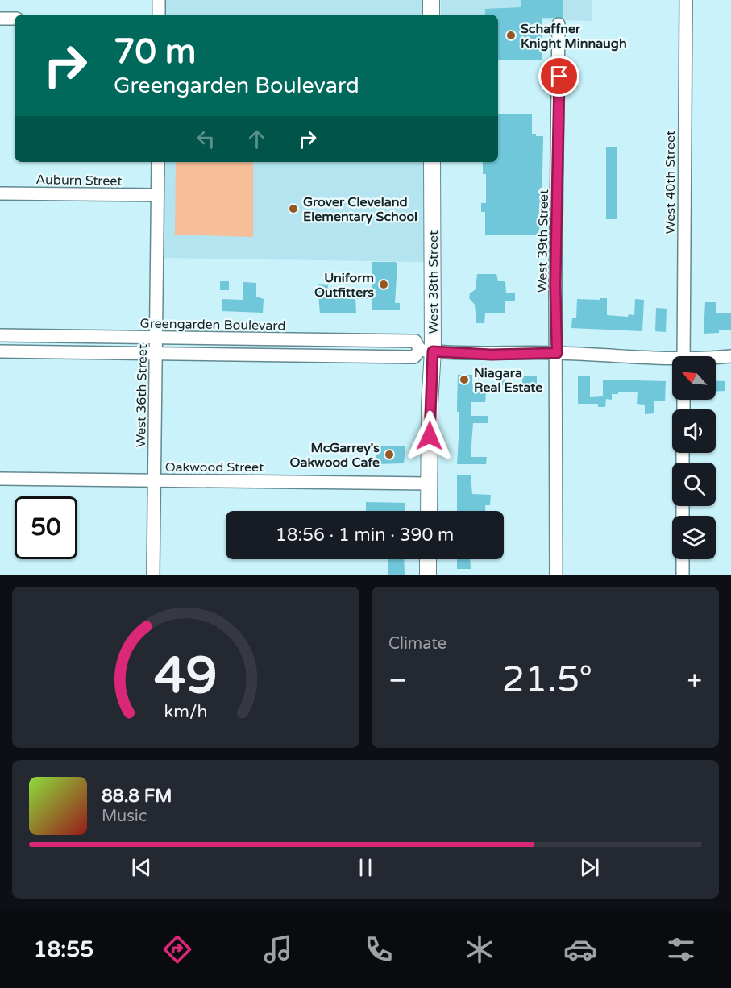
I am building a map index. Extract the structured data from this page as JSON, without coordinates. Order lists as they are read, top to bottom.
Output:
{
  "streets": {
    "main road": ["West 38th Street"],
    "street": [
      "Auburn Street",
      "West 40th Street",
      "West 39th Street",
      "Greengarden Boulevard",
      "West 36th Street",
      "Oakwood Street"
    ]
  },
  "crossings": [
    ["Auburn Street", "West 36th Street"],
    ["West 39th Street", "Greengarden Boulevard"],
    ["West 38th Street", "Greengarden Boulevard"],
    ["West 38th Street", "Oakwood Street"],
    ["Greengarden Boulevard", "West 36th Street"],
    ["West 36th Street", "Oakwood Street"]
  ],
  "places": [
    "Schaffner Knight Minnaugh",
    "Grover Cleveland Elementary School",
    "Uniform Outfitters",
    "Niagara Real Estate",
    "McGarrey's Oakwood Cafe"
  ],
  "north": "top left",
  "page": {
    "turn": ["70 m", "Greengarden Boulevard"],
    "limit": "50",
    "trip": "18:56 · 1 min · 390 m",
    "tile": "Climate",
    "heat": ["−", "21.5°", "+"],
    "song": ["88.8 FM", "Music"],
    "tabs": "18:55",
    "gauge": ["49", "km/h"]
  }
}
